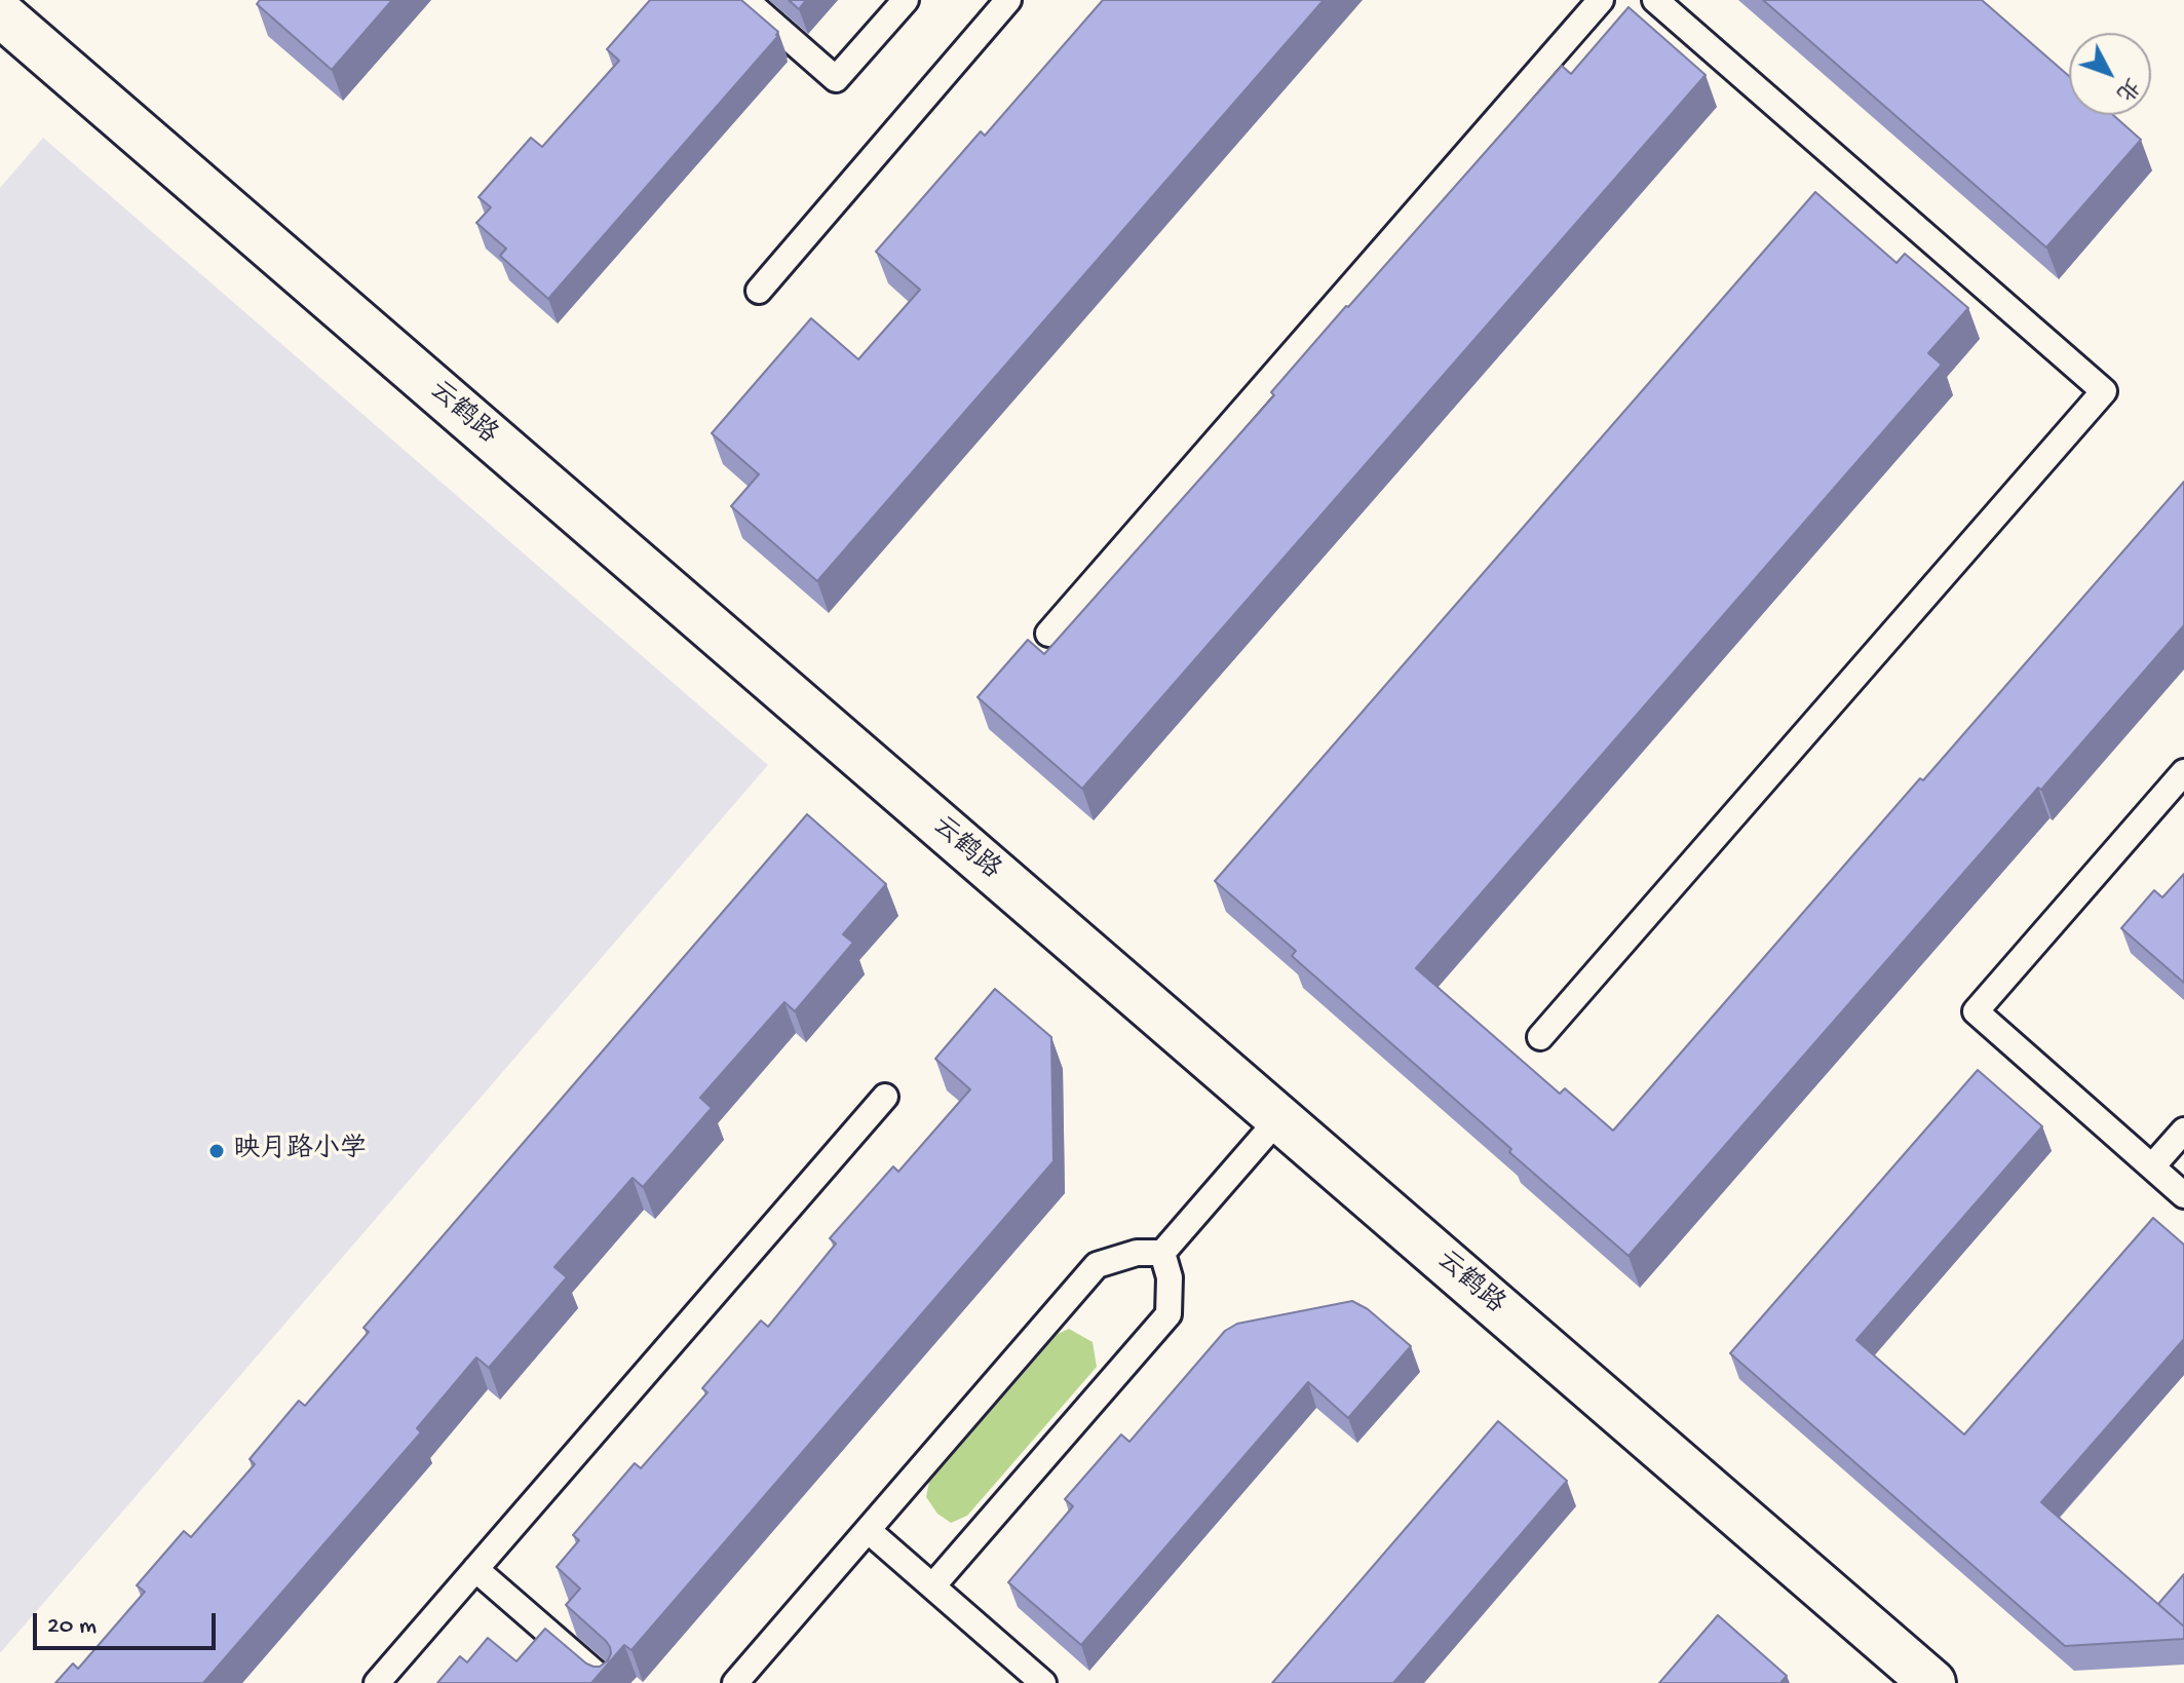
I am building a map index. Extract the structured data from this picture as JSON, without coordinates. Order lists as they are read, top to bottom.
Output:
{
  "streets": {
    "street": ["云鹤路"]
  },
  "places": ["映月路小学"],
  "scale_bar": "20 m",
  "north": "bottom right"
}
